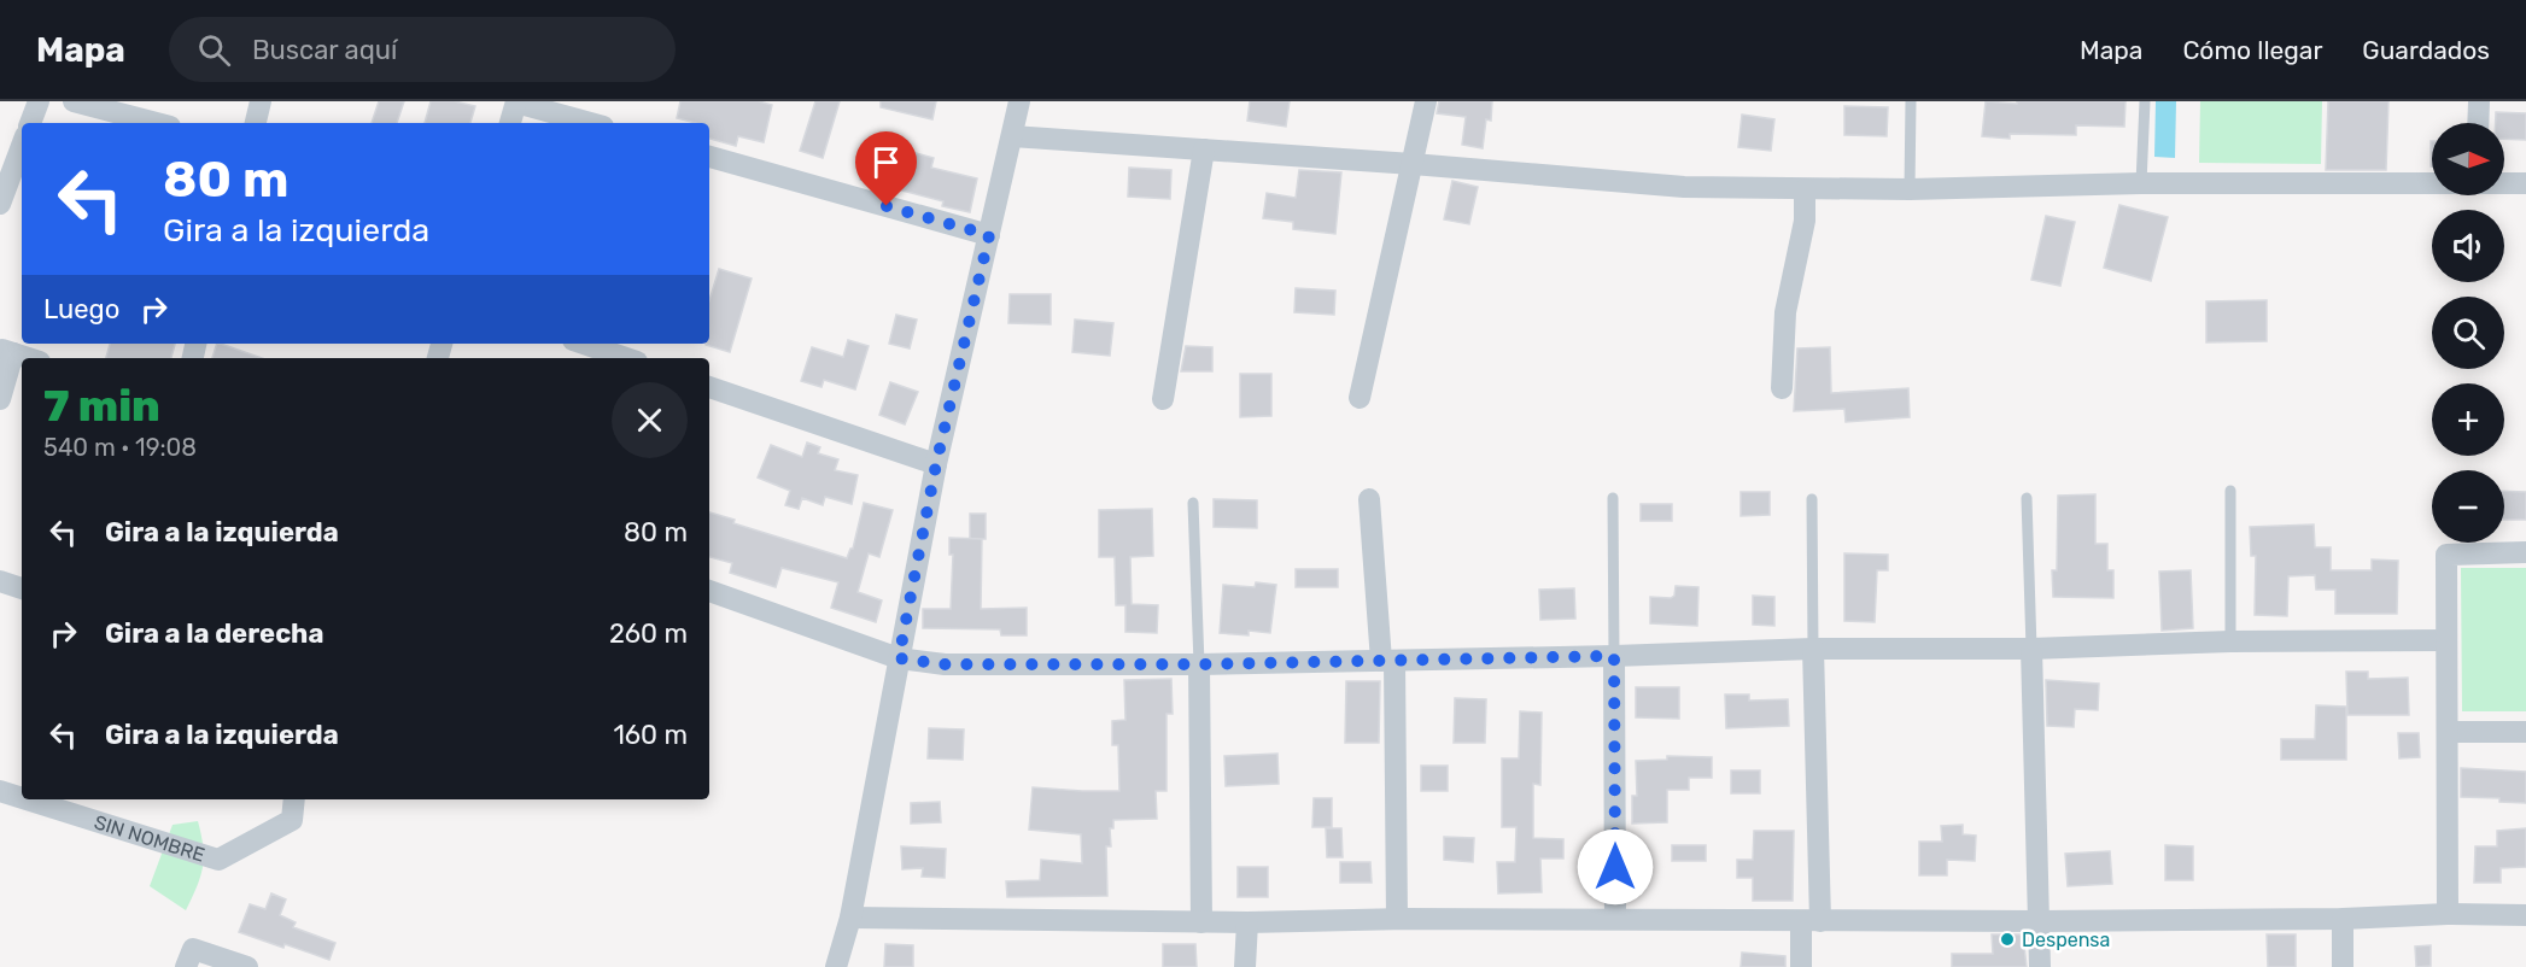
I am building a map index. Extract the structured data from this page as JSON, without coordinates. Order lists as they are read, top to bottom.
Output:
{
  "streets": {
    "street": ["SIN NOMBRE"]
  },
  "places": ["Despensa"],
  "north": "right",
  "page": {
    "header": "Mapa",
    "search": "Buscar aquí",
    "nav": ["Mapa", "Cómo llegar", "Guardados"],
    "map_buttons": ["+", "−"],
    "turn": ["80 m", "Gira a la izquierda"],
    "then": "Luego",
    "heading": ["7 min", "540 m · 19:08"],
    "list": [
      {
        "name": "Gira a la izquierda",
        "value": "80 m"
      },
      {
        "name": "Gira a la derecha",
        "value": "260 m"
      },
      {
        "name": "Gira a la izquierda",
        "value": "160 m"
      }
    ]
  }
}
